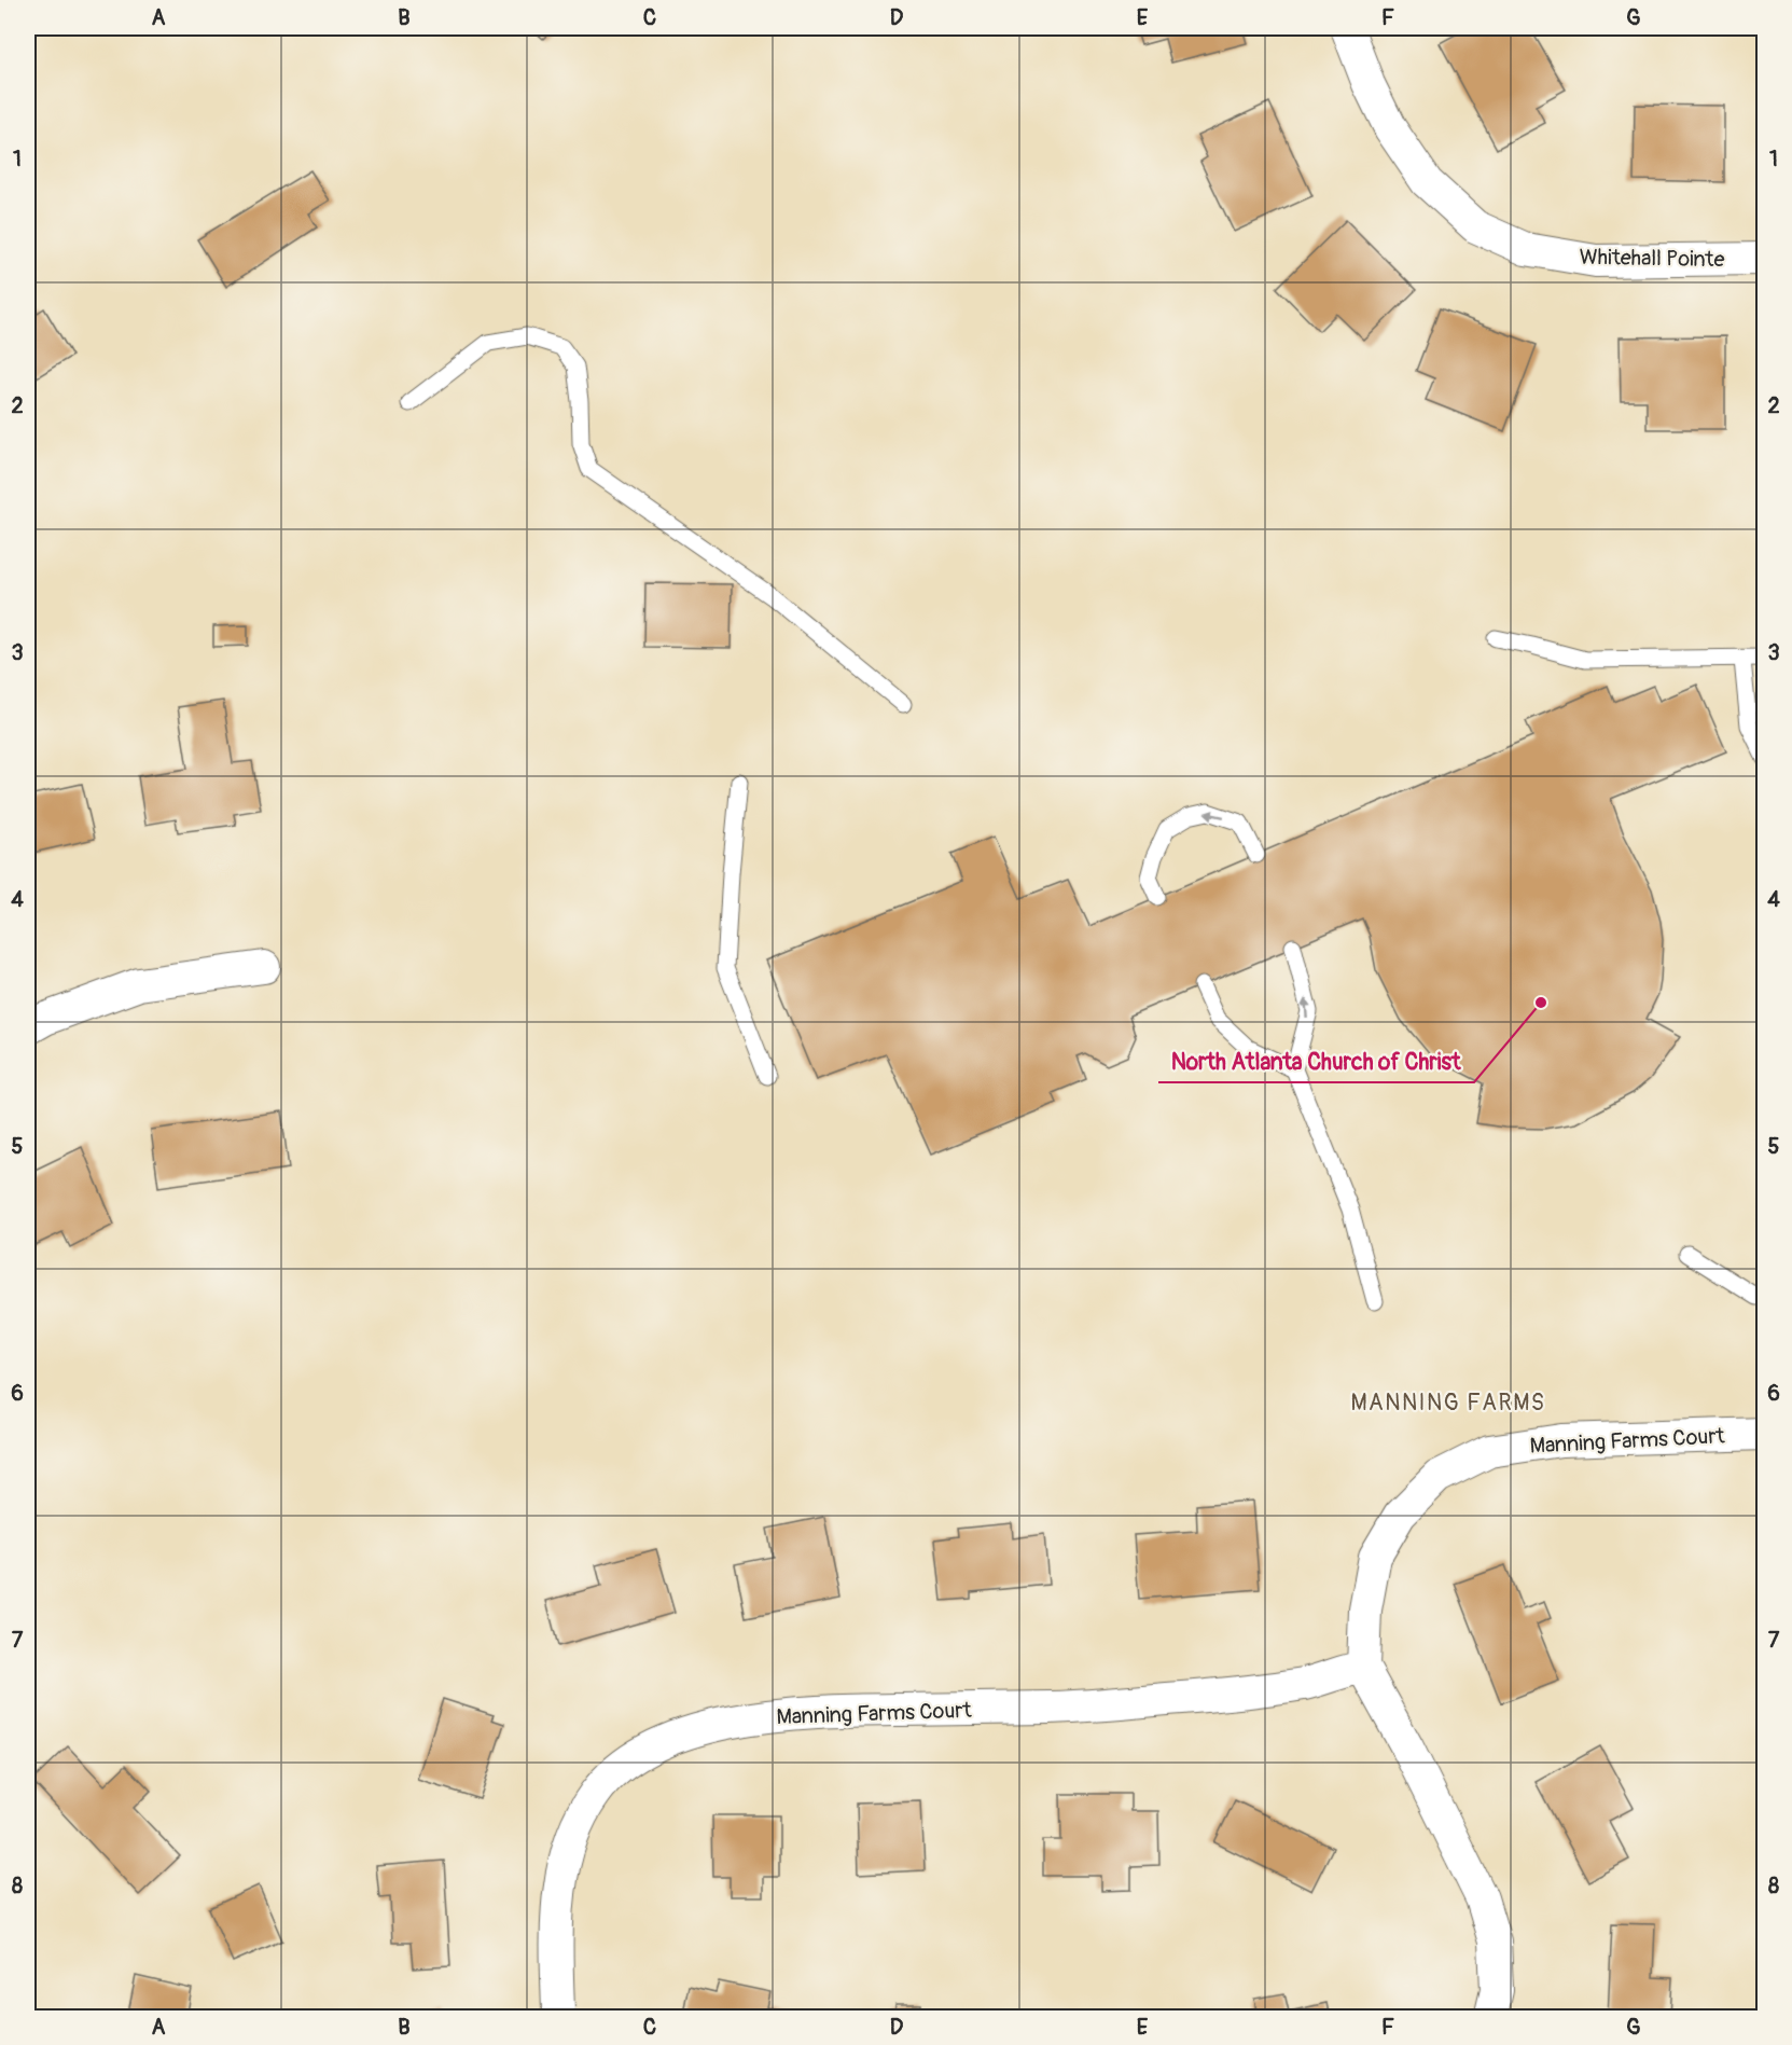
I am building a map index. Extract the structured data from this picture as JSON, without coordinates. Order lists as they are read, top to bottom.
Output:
{
  "streets": {
    "street": ["Whitehall Pointe", "Manning Farms Court"]
  },
  "districts": ["MANNING FARMS"],
  "places": ["North Atlanta Church of Christ"],
  "grid": {
    "columns": [
      "A",
      "B",
      "C",
      "D",
      "E",
      "F",
      "G"
    ],
    "rows": [
      "1",
      "2",
      "3",
      "4",
      "5",
      "6",
      "7",
      "8"
    ]
  }
}
